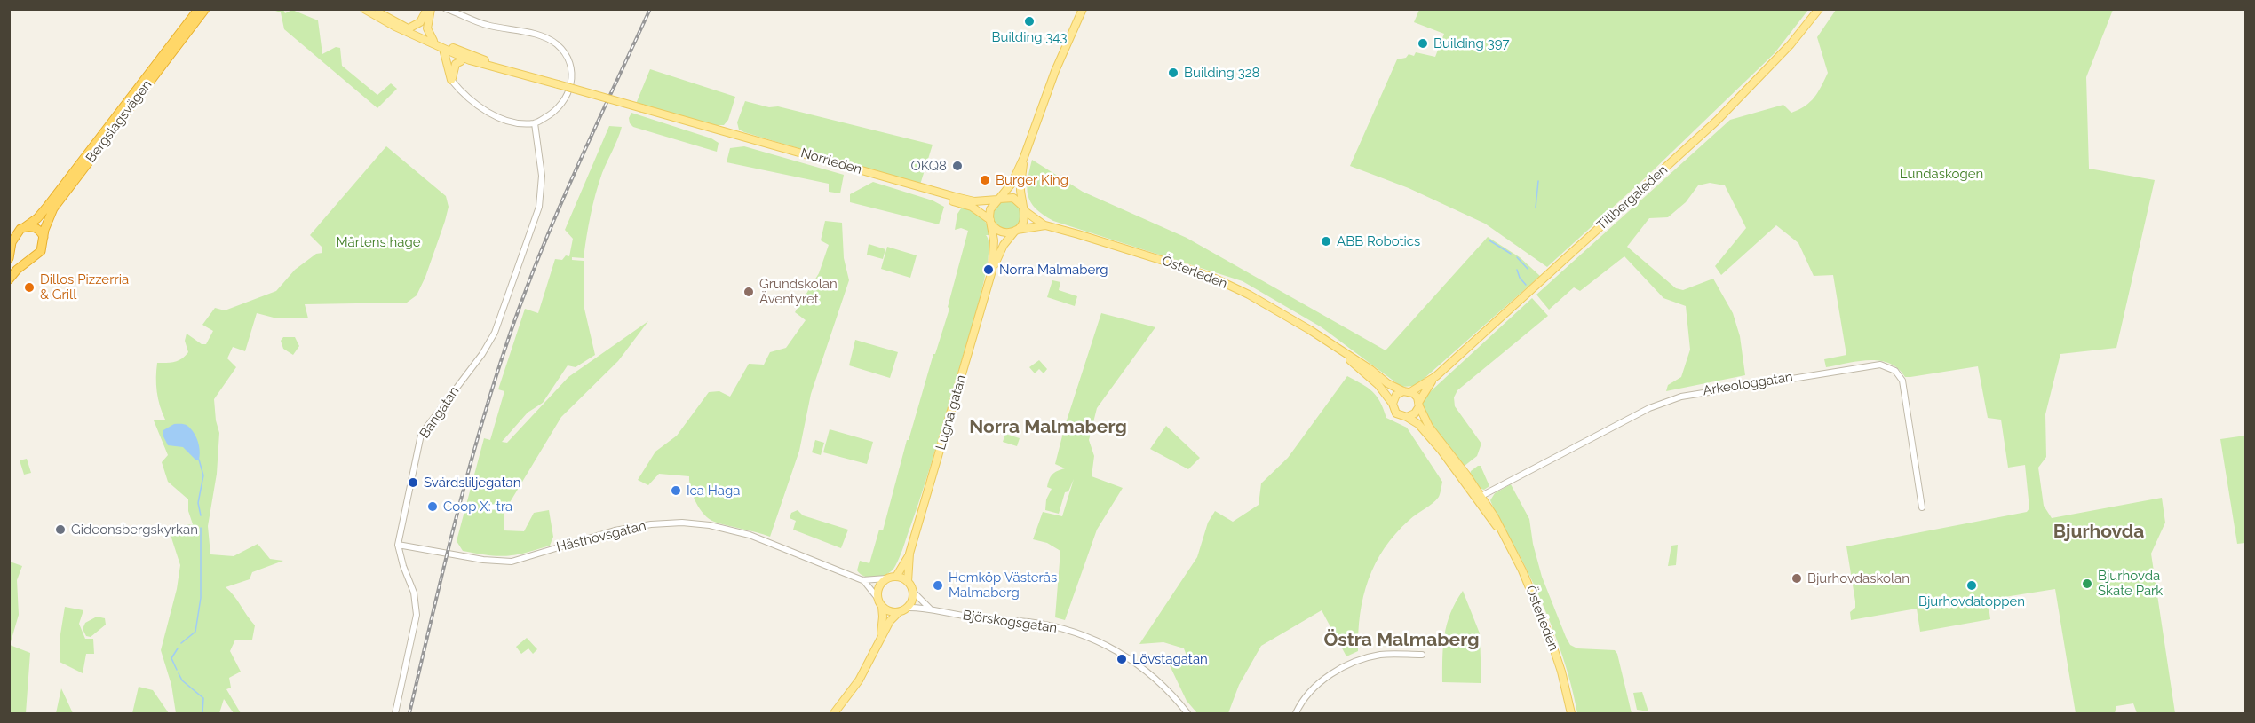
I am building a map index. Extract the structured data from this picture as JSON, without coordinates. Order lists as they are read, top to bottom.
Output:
{
  "streets": {
    "highway": ["Bergslagsvägen"],
    "main road": [
      "Norrleden",
      "Tillbergaleden",
      "Österleden",
      "Lugna gatan"
    ],
    "street": [
      "Arkeologgatan",
      "Bangatan",
      "Hästhovsgatan",
      "Björskogsgatan"
    ]
  },
  "crossings": [
    ["Norrleden", "Österleden"],
    ["Norrleden", "Lugna gatan"],
    ["Tillbergaleden", "Österleden"],
    ["Österleden", "Arkeologgatan"],
    ["Österleden", "Lugna gatan"],
    ["Bangatan", "Hästhovsgatan"],
    ["Lugna gatan", "Hästhovsgatan"],
    ["Lugna gatan", "Björskogsgatan"],
    ["Hästhovsgatan", "Björskogsgatan"]
  ],
  "districts": ["Norra Malmaberg", "Bjurhovda", "Östra Malmaberg"],
  "parks": ["Lundaskogen", "Mårtens hage"],
  "places": [
    "Building 343",
    "Building 397",
    "Building 328",
    "OKQ8",
    "Burger King",
    "ABB Robotics",
    "Norra Malmaberg",
    "Dillos Pizzerria & Grill",
    "Grundskolan Äventyret",
    "Svärdsliljegatan",
    "Ica Haga",
    "Coop X:-tra",
    "Gideonsbergskyrkan",
    "Bjurhovdaskolan",
    "Bjurhovda Skate Park",
    "Hemköp Västerås Malmaberg",
    "Bjurhovdatoppen",
    "Lövstagatan"
  ]
}
